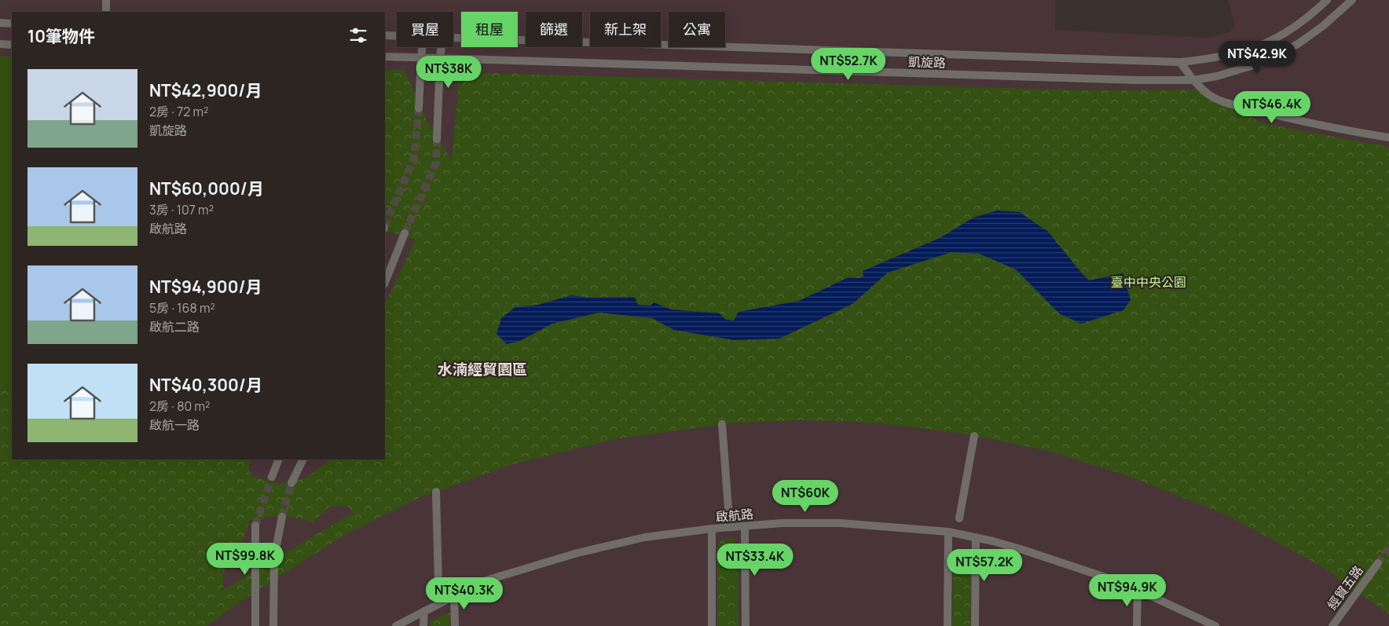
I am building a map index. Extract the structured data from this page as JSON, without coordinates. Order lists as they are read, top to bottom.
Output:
{
  "streets": {
    "street": ["凱旋路", "啟航路", "經貿五路"]
  },
  "districts": ["水湳經貿園區"],
  "parks": ["臺中中央公園"],
  "page": {
    "chip": [
      "買屋",
      "租屋",
      "篩選",
      "新上架",
      "公寓"
    ],
    "heading": "10筆物件",
    "price": [
      "NT$42.9K",
      "NT$52.7K",
      "NT$38K",
      "NT$46.4K",
      "NT$60K",
      "NT$99.8K",
      "NT$33.4K",
      "NT$57.2K",
      "NT$94.9K",
      "NT$40.3K"
    ],
    "list": [
      {
        "name": "NT$42,900/月",
        "note": "2房 · 72 m² · 凱旋路"
      },
      {
        "name": "NT$60,000/月",
        "note": "3房 · 107 m² · 啟航路"
      },
      {
        "name": "NT$94,900/月",
        "note": "5房 · 168 m² · 啟航二路"
      },
      {
        "name": "NT$40,300/月",
        "note": "2房 · 80 m² · 啟航一路"
      }
    ]
  }
}
